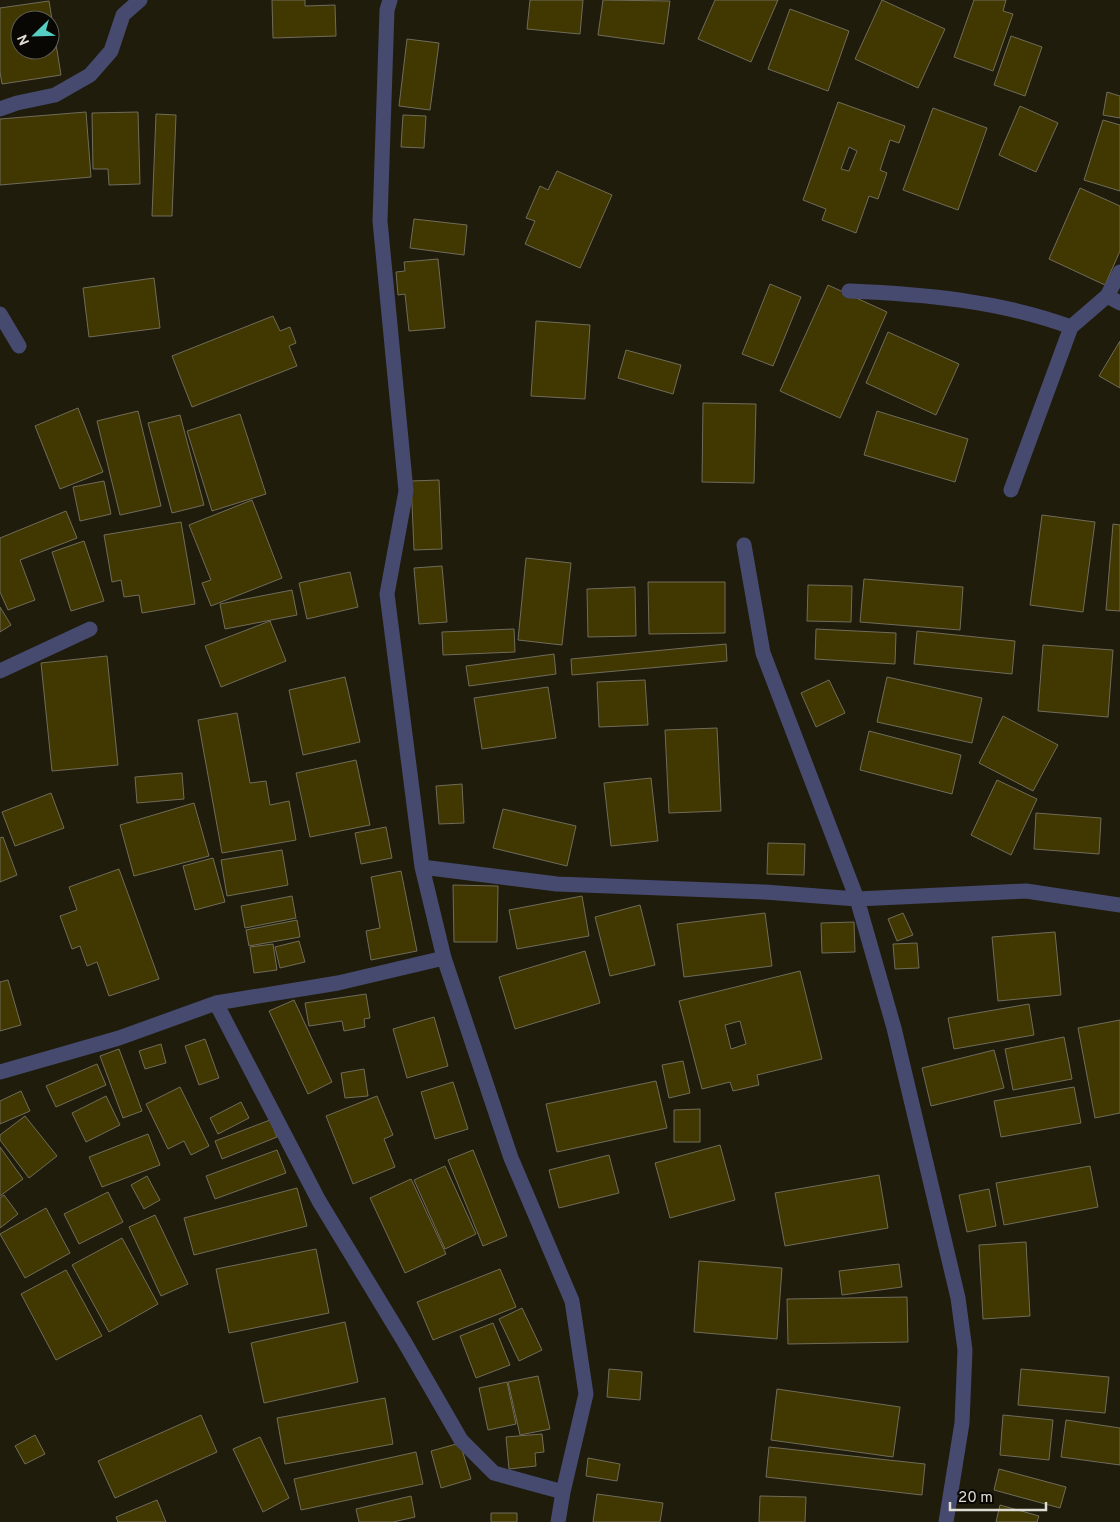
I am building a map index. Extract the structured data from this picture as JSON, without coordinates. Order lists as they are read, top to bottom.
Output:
{
  "scale_bar": "20 m",
  "north": "bottom left"
}
